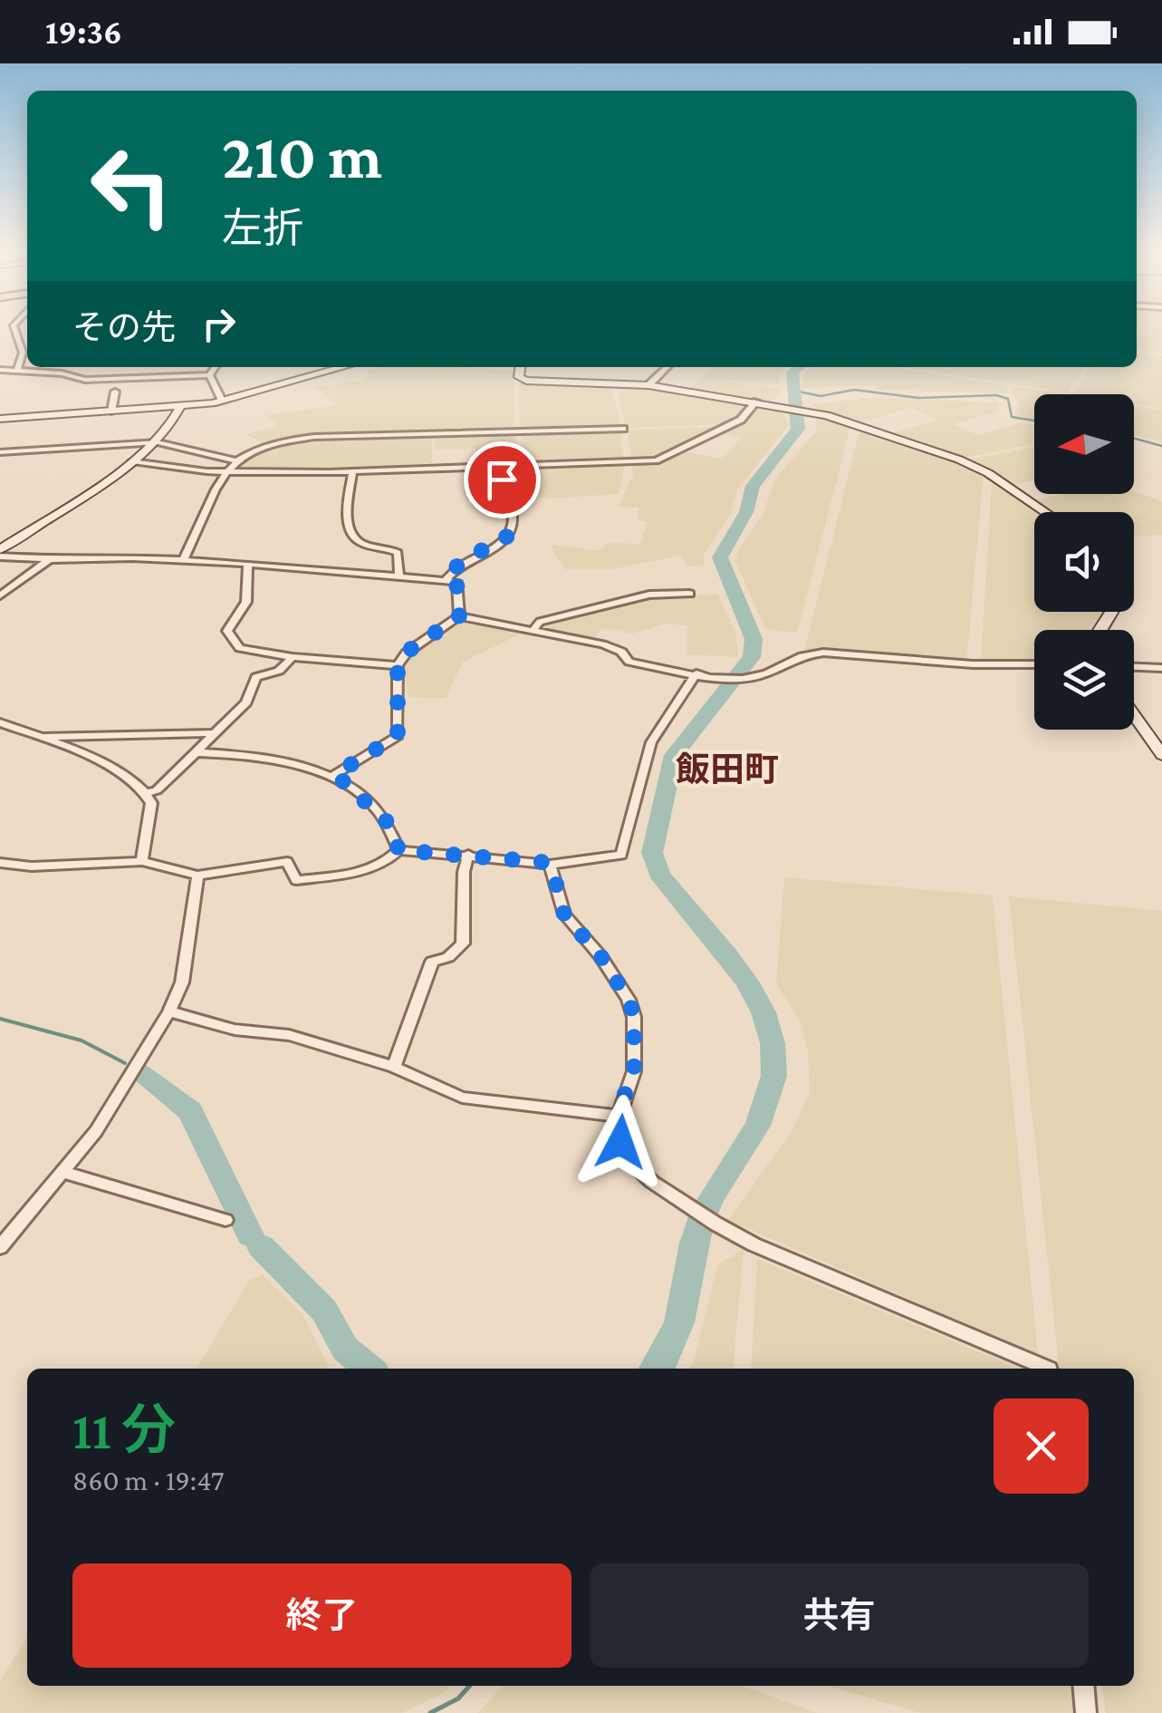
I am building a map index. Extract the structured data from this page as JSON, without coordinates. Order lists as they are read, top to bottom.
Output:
{
  "districts": ["飯田町"],
  "north": "left",
  "page": {
    "status": "19:36",
    "turn": ["210 m", "左折"],
    "then": "その先",
    "heading": ["11 分", "860 m · 19:47"],
    "buttons": ["終了", "共有"]
  }
}
